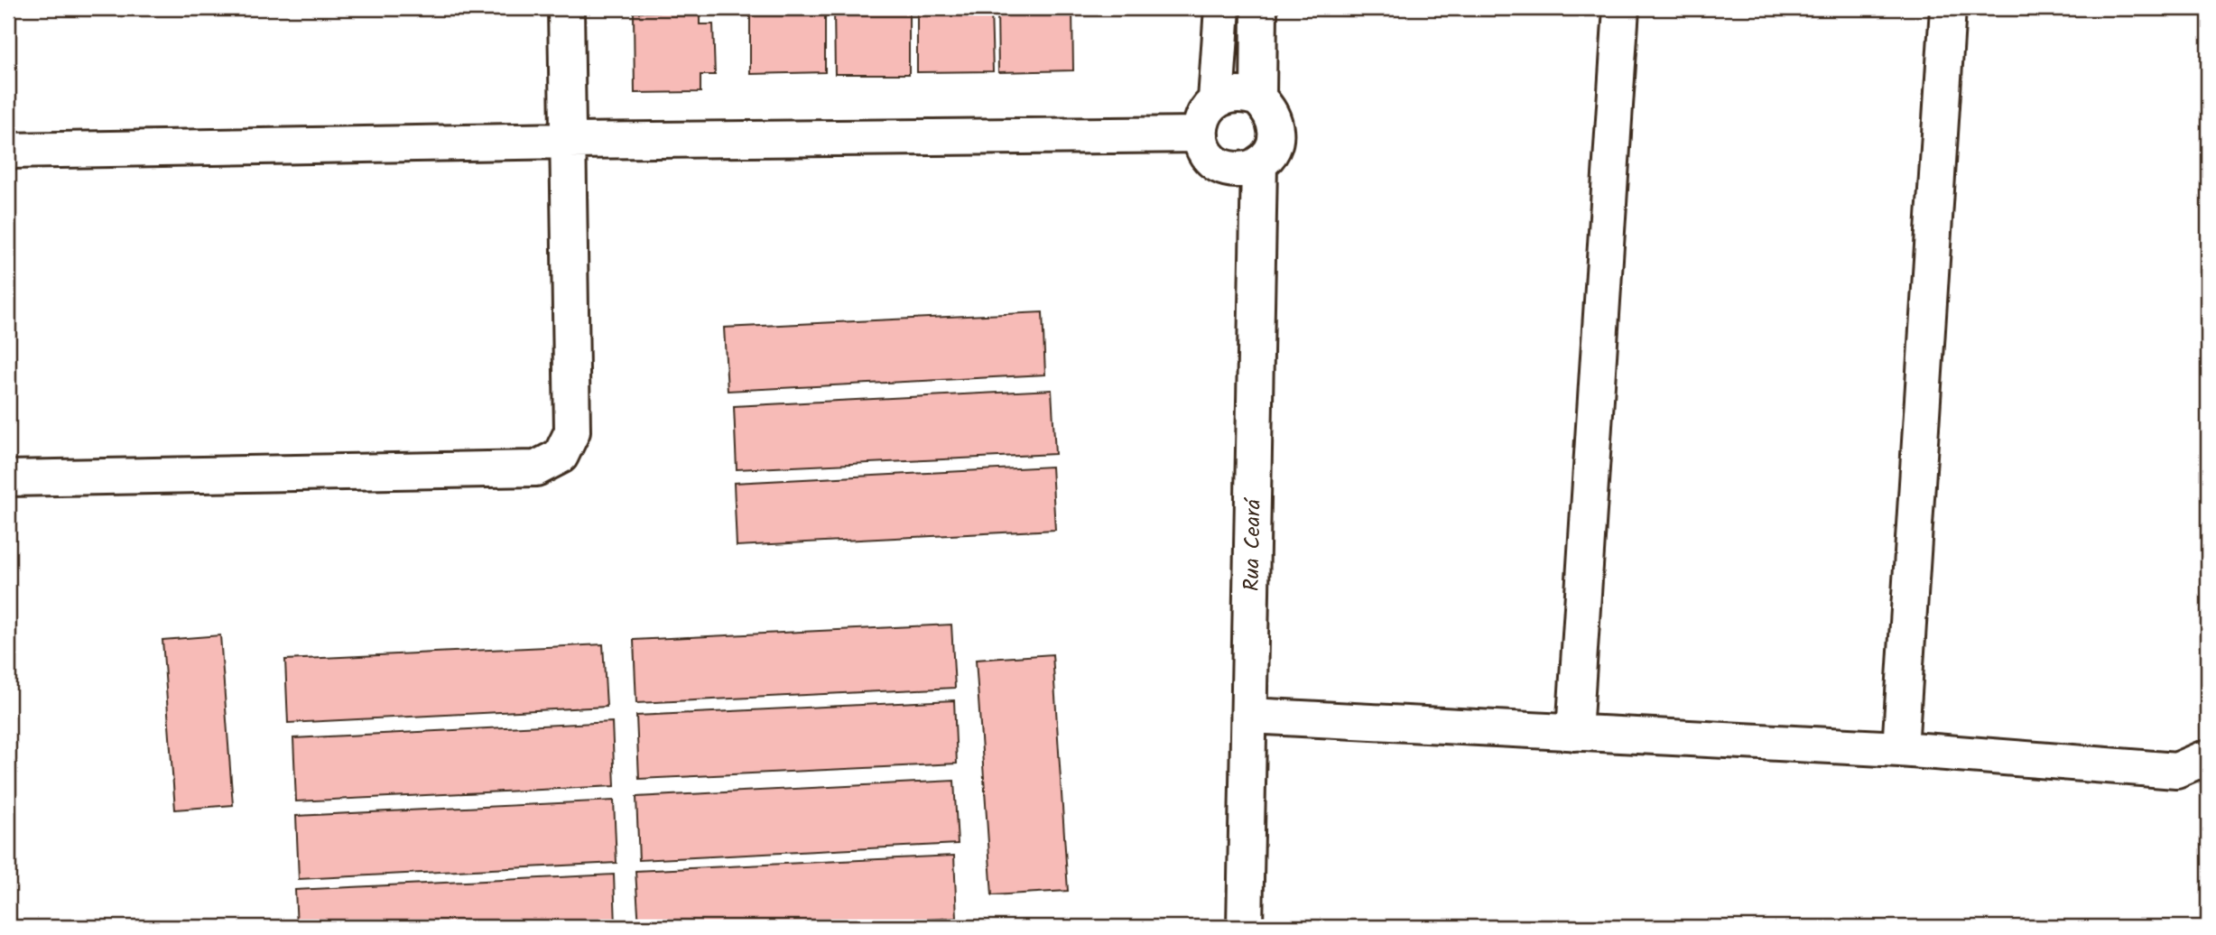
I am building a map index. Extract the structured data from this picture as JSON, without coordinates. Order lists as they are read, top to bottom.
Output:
{
  "streets": {
    "street": ["Rua Ceará"]
  }
}
